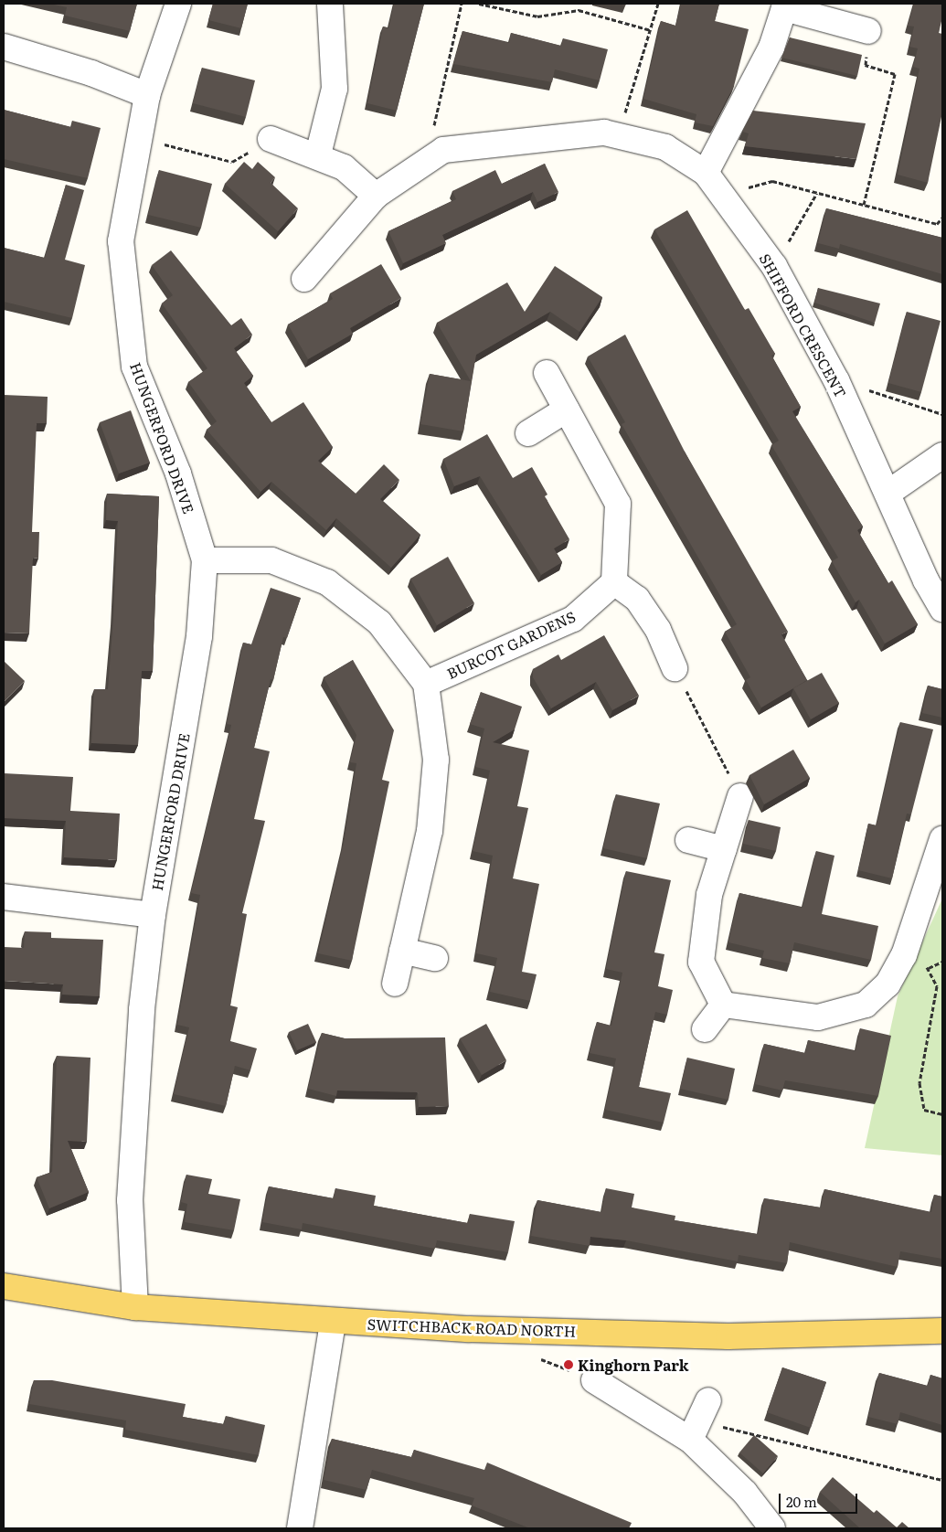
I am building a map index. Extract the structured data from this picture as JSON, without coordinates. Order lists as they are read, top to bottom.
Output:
{
  "streets": {
    "main road": ["SWITCHBACK ROAD NORTH"],
    "street": ["SHIFFORD CRESCENT", "HUNGERFORD DRIVE", "BURCOT GARDENS"]
  },
  "crossings": [
    ["HUNGERFORD DRIVE", "SWITCHBACK ROAD NORTH"]
  ],
  "places": ["Kinghorn Park"],
  "scale_bar": "20 m"
}
